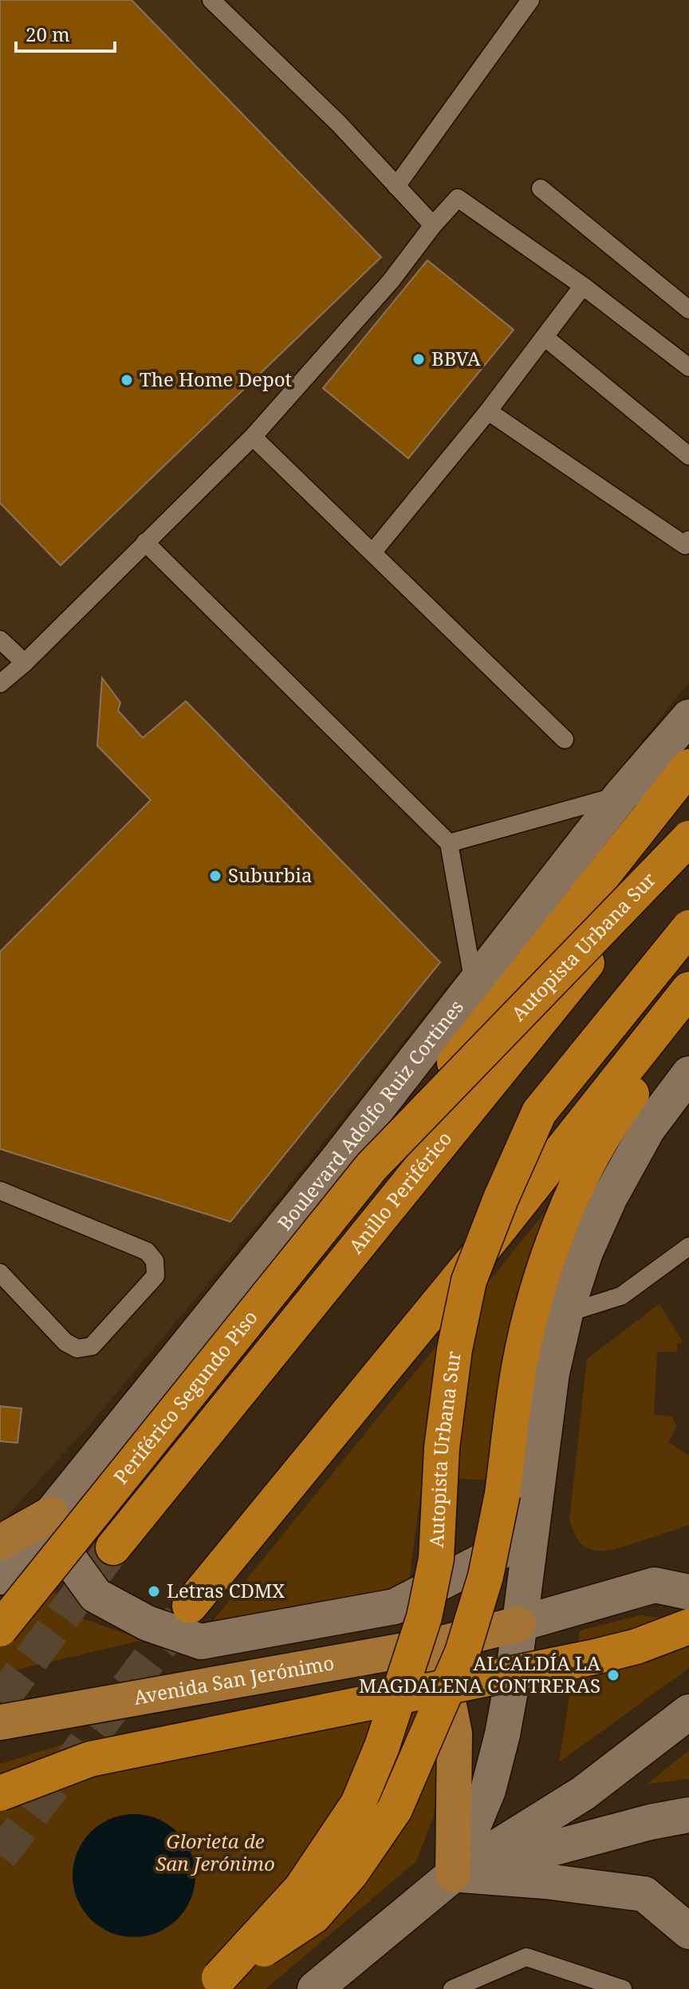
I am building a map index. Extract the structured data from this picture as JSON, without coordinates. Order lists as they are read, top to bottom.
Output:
{
  "streets": {
    "highway": ["Autopista Urbana Sur", "Anillo Periférico", "Periférico Segundo Piso"],
    "main road": ["Boulevard Adolfo Ruiz Cortines", "Avenida San Jerónimo"]
  },
  "crossings": [
    ["Autopista Urbana Sur", "Anillo Periférico"],
    ["Autopista Urbana Sur", "Periférico Segundo Piso"]
  ],
  "parks": ["Glorieta de San Jerónimo"],
  "places": [
    "BBVA",
    "The Home Depot",
    "Suburbia",
    "Letras CDMX",
    "ALCALDÍA LA MAGDALENA CONTRERAS"
  ],
  "scale_bar": "20 m"
}
